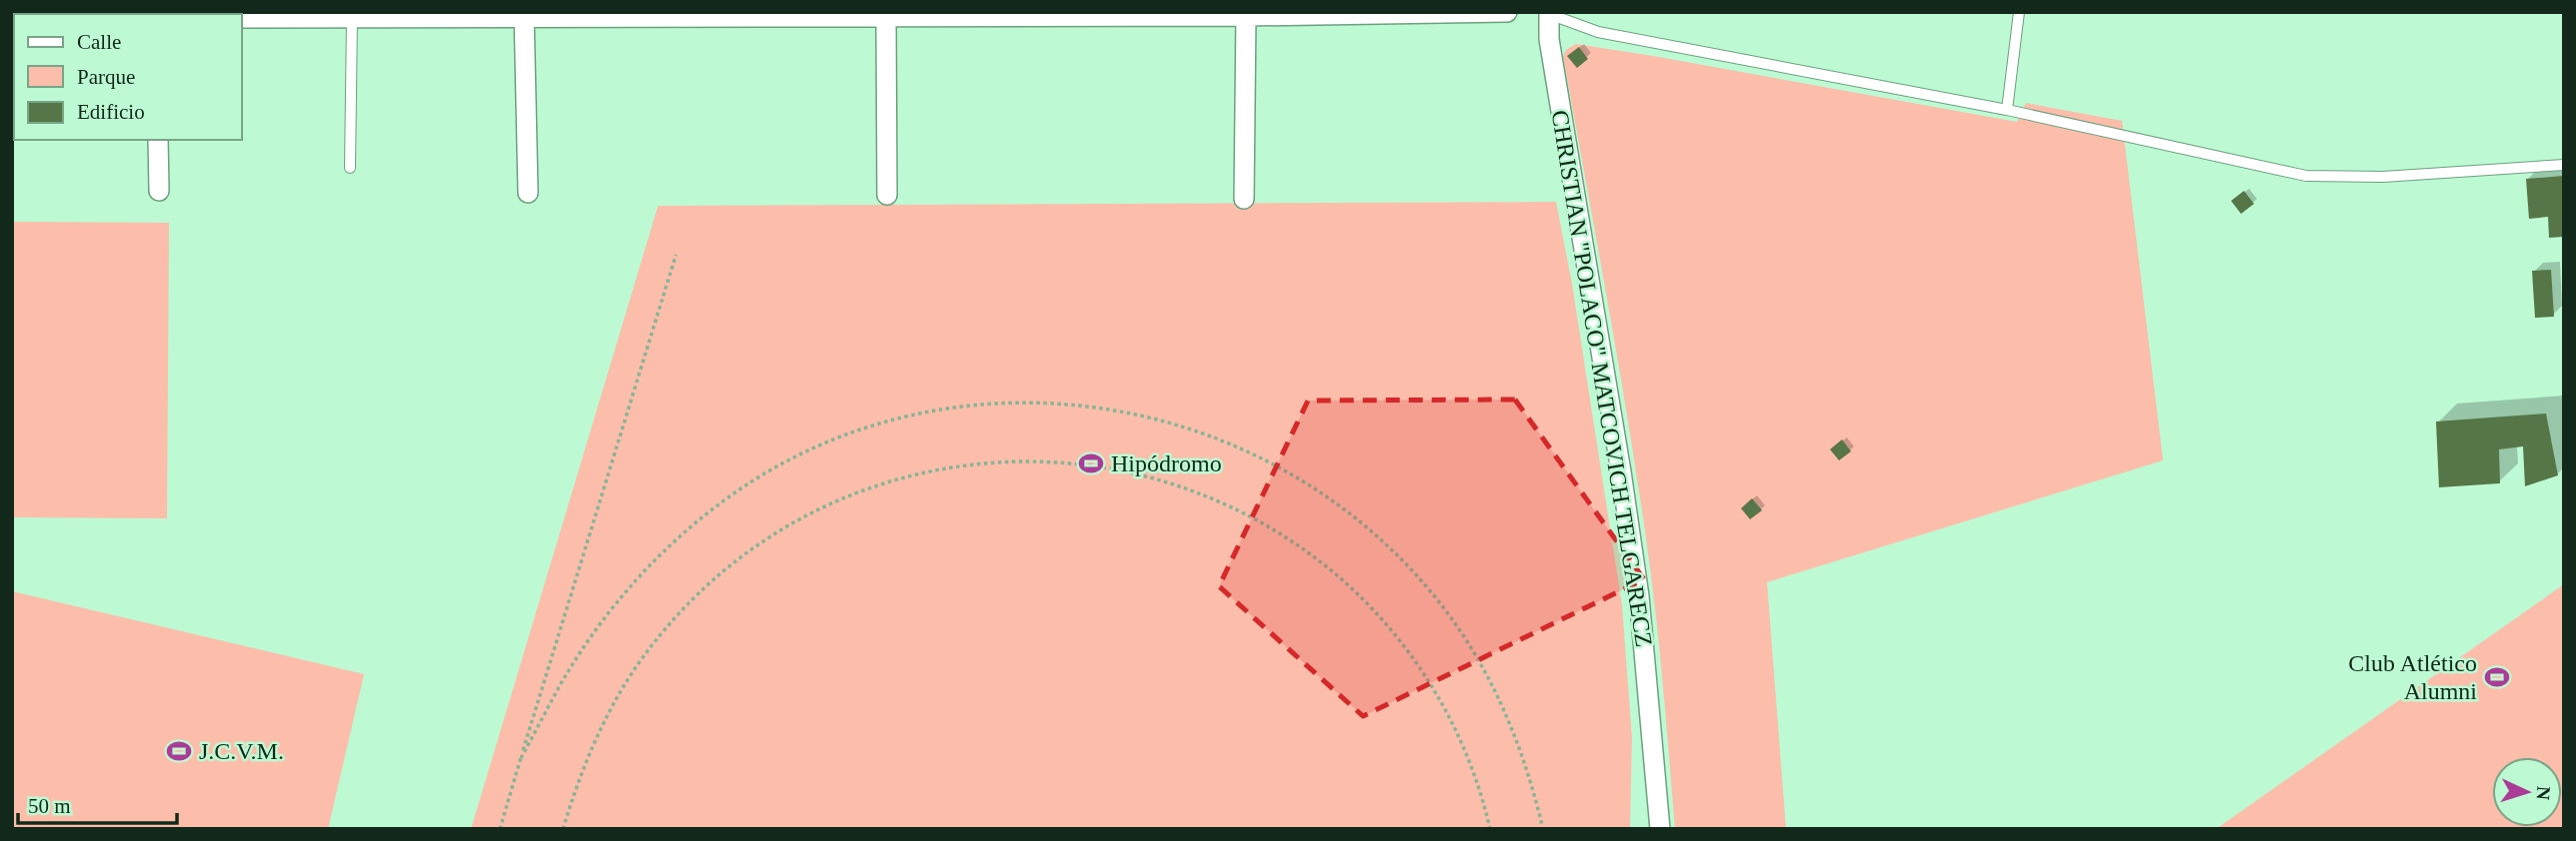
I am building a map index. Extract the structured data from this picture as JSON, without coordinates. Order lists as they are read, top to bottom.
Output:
{
  "streets": {
    "street": ["CHRISTIAN \"POLACO\" MATCOVICH TELGARECZ"]
  },
  "places": {
    "sports": ["Hipódromo", "Club Atlético Alumni", "J.C.V.M."]
  },
  "legend": ["Calle", "Parque", "Edificio"],
  "scale_bar": "50 m",
  "north": "right"
}
